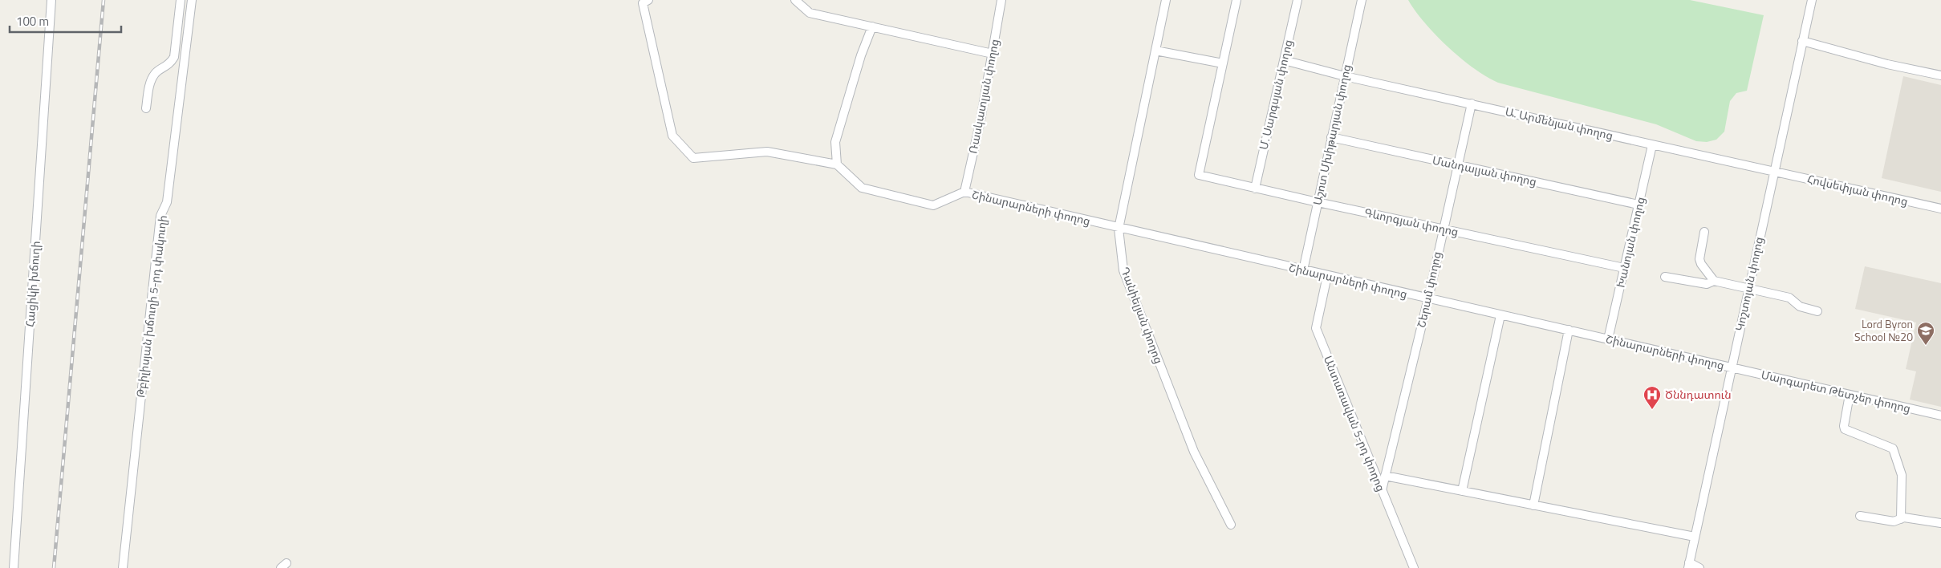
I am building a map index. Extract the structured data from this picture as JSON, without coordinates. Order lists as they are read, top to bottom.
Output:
{
  "streets": {
    "street": [
      "Մ. Սարգսյան փողոց",
      "Ռասկատլյան փողոց",
      "Ա. Արմենյան փողոց",
      "Աշոտ Մխիթարյան փողոց",
      "Մանդալյան փողոց",
      "Հովսեփյան փողոց",
      "Շինարարների փողոց",
      "Գևորգյան փողոց",
      "Խանոյան փողոց",
      "Հացիկի խճուղի",
      "Կոշտոյան փողոց",
      "Շերամ փողոց",
      "Թբիլիսյան խճուղի 5-րդ փակուղի",
      "Դանիելյան փողոց",
      "Մարգարետ Թետչեր փողոց",
      "Անտառավան 5-րդ փողոց"
    ]
  },
  "crossings": [
    ["Մ. Սարգսյան փողոց", "Ա. Արմենյան փողոց"],
    ["Մ. Սարգսյան փողոց", "Գևորգյան փողոց"],
    ["Ռասկատլյան փողոց", "Շինարարների փողոց"],
    ["Ա. Արմենյան փողոց", "Աշոտ Մխիթարյան փողոց"],
    ["Ա. Արմենյան փողոց", "Հովսեփյան փողոց"],
    ["Ա. Արմենյան փողոց", "Խանոյան փողոց"],
    ["Ա. Արմենյան փողոց", "Կոշտոյան փողոց"],
    ["Ա. Արմենյան փողոց", "Շերամ փողոց"],
    ["Աշոտ Մխիթարյան փողոց", "Մանդալյան փողոց"],
    ["Աշոտ Մխիթարյան փողոց", "Շինարարների փողոց"],
    ["Աշոտ Մխիթարյան փողոց", "Գևորգյան փողոց"],
    ["Մանդալյան փողոց", "Խանոյան փողոց"],
    ["Մանդալյան փողոց", "Շերամ փողոց"],
    ["Հովսեփյան փողոց", "Կոշտոյան փողոց"],
    ["Շինարարների փողոց", "Խանոյան փողոց"],
    ["Շինարարների փողոց", "Կոշտոյան փողոց"],
    ["Շինարարների փողոց", "Շերամ փողոց"],
    ["Շինարարների փողոց", "Դանիելյան փողոց"],
    ["Շինարարների փողոց", "Մարգարետ Թետչեր փողոց"],
    ["Շինարարների փողոց", "Անտառավան 5-րդ փողոց"],
    ["Գևորգյան փողոց", "Խանոյան փողոց"],
    ["Գևորգյան փողոց", "Շերամ փողոց"],
    ["Կոշտոյան փողոց", "Մարգարետ Թետչեր փողոց"],
    ["Շերամ փողոց", "Անտառավան 5-րդ փողոց"]
  ],
  "places": {
    "school or university": ["Lord Byron School №20"],
    "hospital": ["Ծննդատուն"]
  },
  "scale_bar": "100 m"
}
